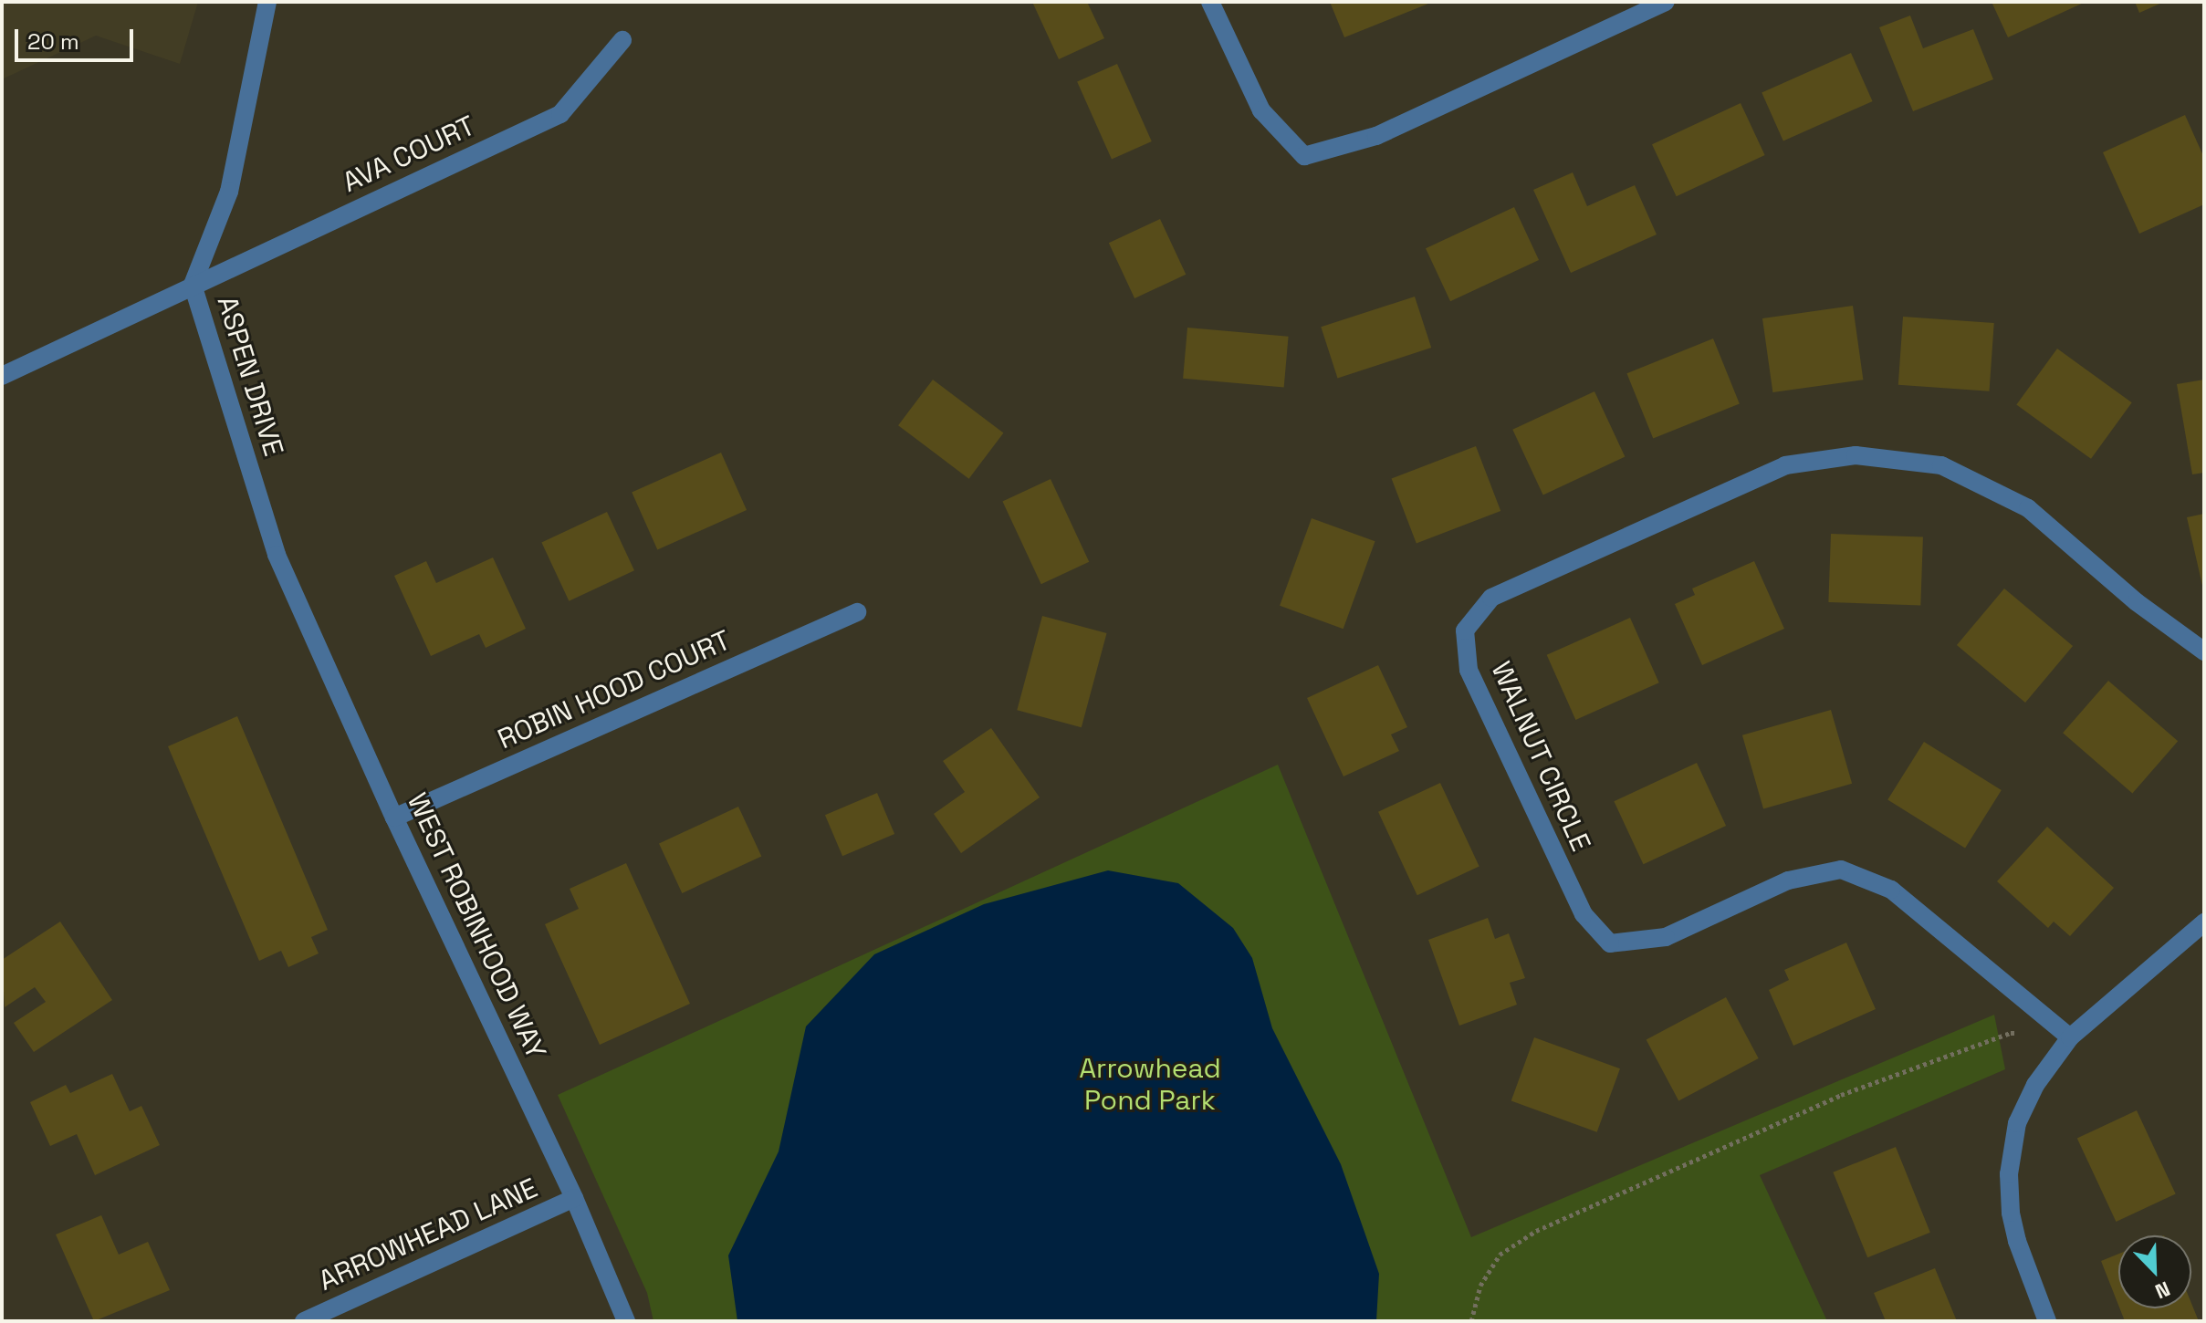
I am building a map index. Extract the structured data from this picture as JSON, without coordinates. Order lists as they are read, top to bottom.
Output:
{
  "streets": {
    "street": [
      "AVA COURT",
      "ASPEN DRIVE",
      "ROBIN HOOD COURT",
      "WALNUT CIRCLE",
      "WEST ROBINHOOD WAY",
      "ARROWHEAD LANE"
    ]
  },
  "crossings": [
    ["AVA COURT", "ASPEN DRIVE"],
    ["ASPEN DRIVE", "WEST ROBINHOOD WAY"],
    ["ROBIN HOOD COURT", "WEST ROBINHOOD WAY"],
    ["WEST ROBINHOOD WAY", "ARROWHEAD LANE"]
  ],
  "parks": ["Arrowhead Pond Park"],
  "scale_bar": "20 m",
  "north": "bottom right"
}
